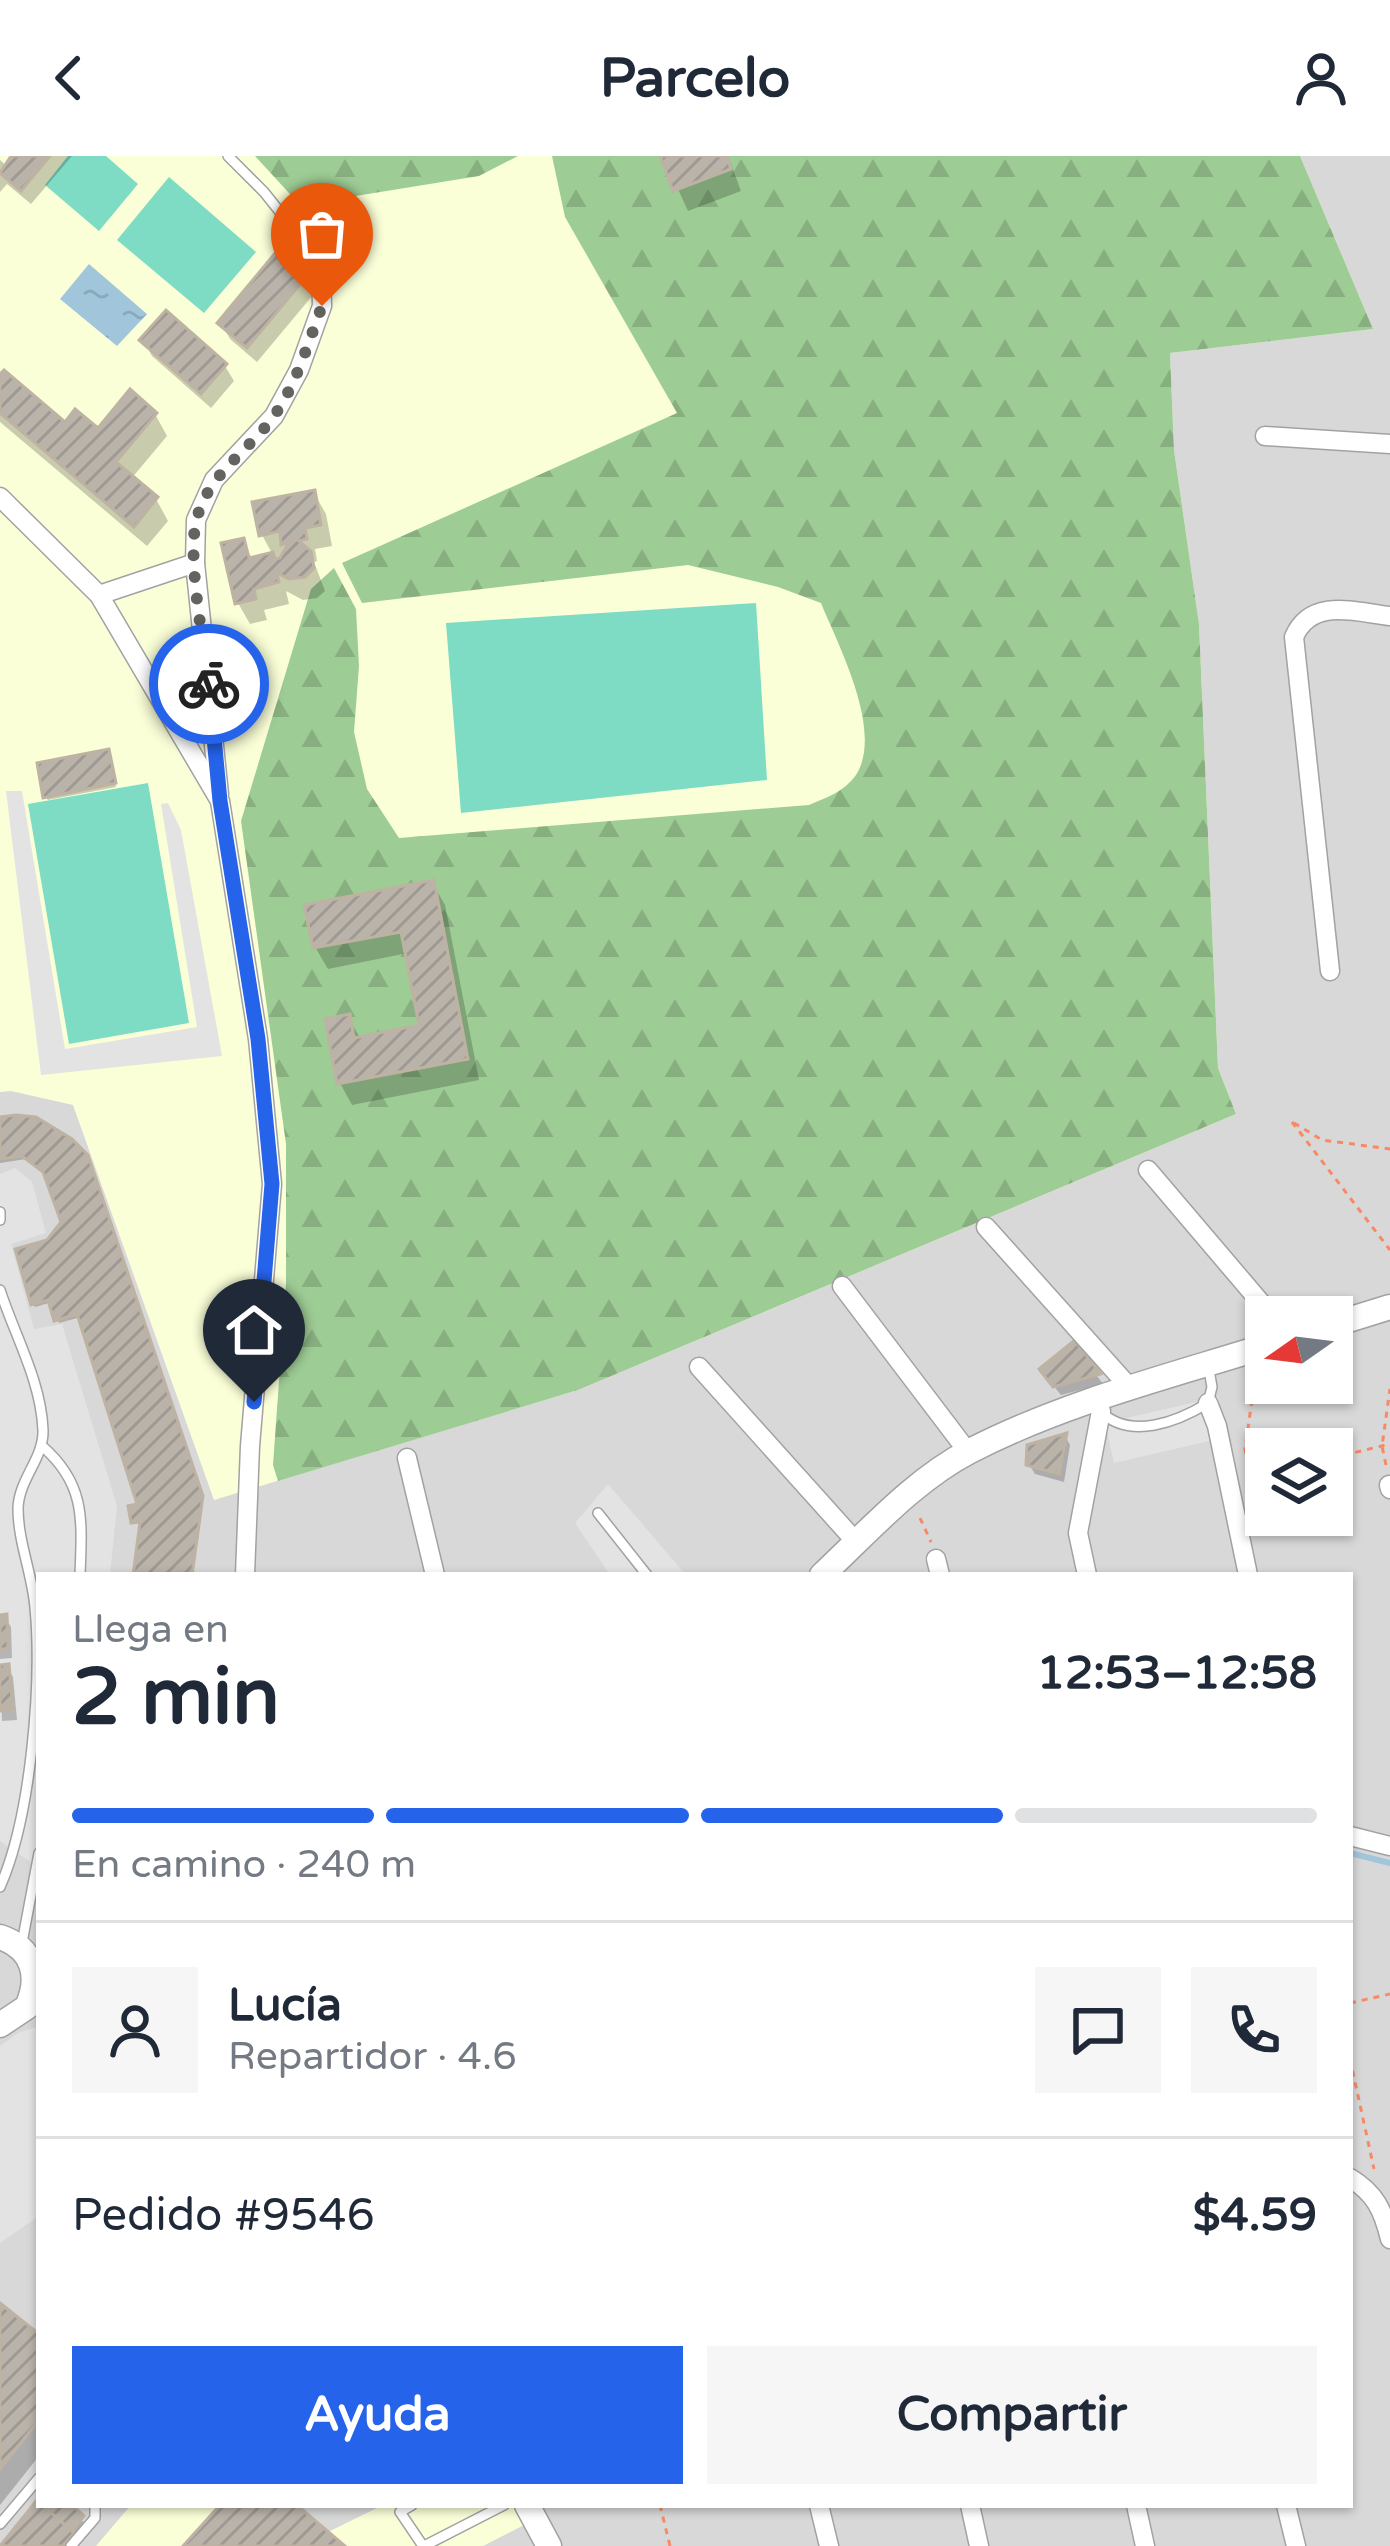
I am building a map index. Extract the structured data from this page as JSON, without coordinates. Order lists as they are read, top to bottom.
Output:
{
  "north": "left",
  "page": {
    "header": "Parcelo",
    "heading": ["2 min", "Llega en", "12:53–12:58"],
    "panel": [
      "Lucía",
      "Repartidor · 4.6",
      "Pedido #9546",
      "$4.59"
    ],
    "bar": "En camino · 240 m",
    "buttons": ["Ayuda", "Compartir"]
  }
}
